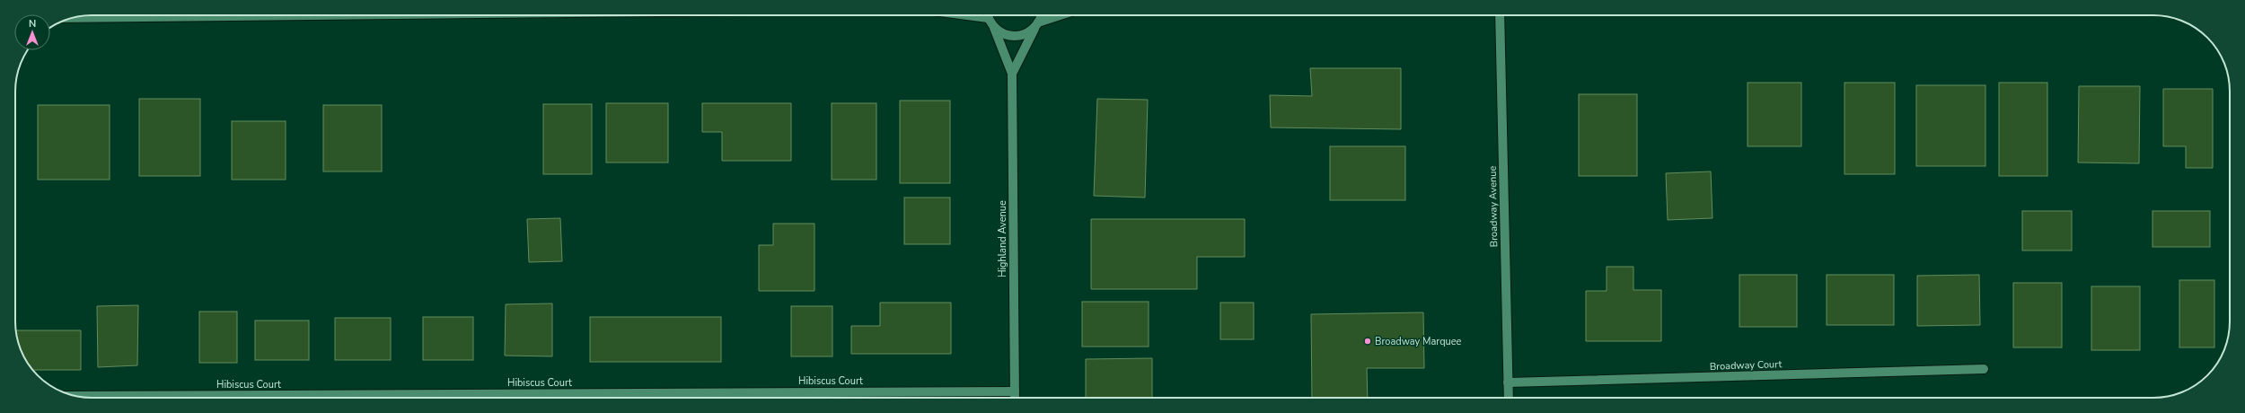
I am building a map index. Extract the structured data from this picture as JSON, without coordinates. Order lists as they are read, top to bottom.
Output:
{
  "streets": {
    "street": [
      "Broadway Avenue",
      "Highland Avenue",
      "Broadway Court",
      "Hibiscus Court"
    ]
  },
  "crossings": [
    ["Broadway Avenue", "Broadway Court"],
    ["Highland Avenue", "Hibiscus Court"]
  ],
  "places": ["Broadway Marquee"],
  "north": "top"
}
